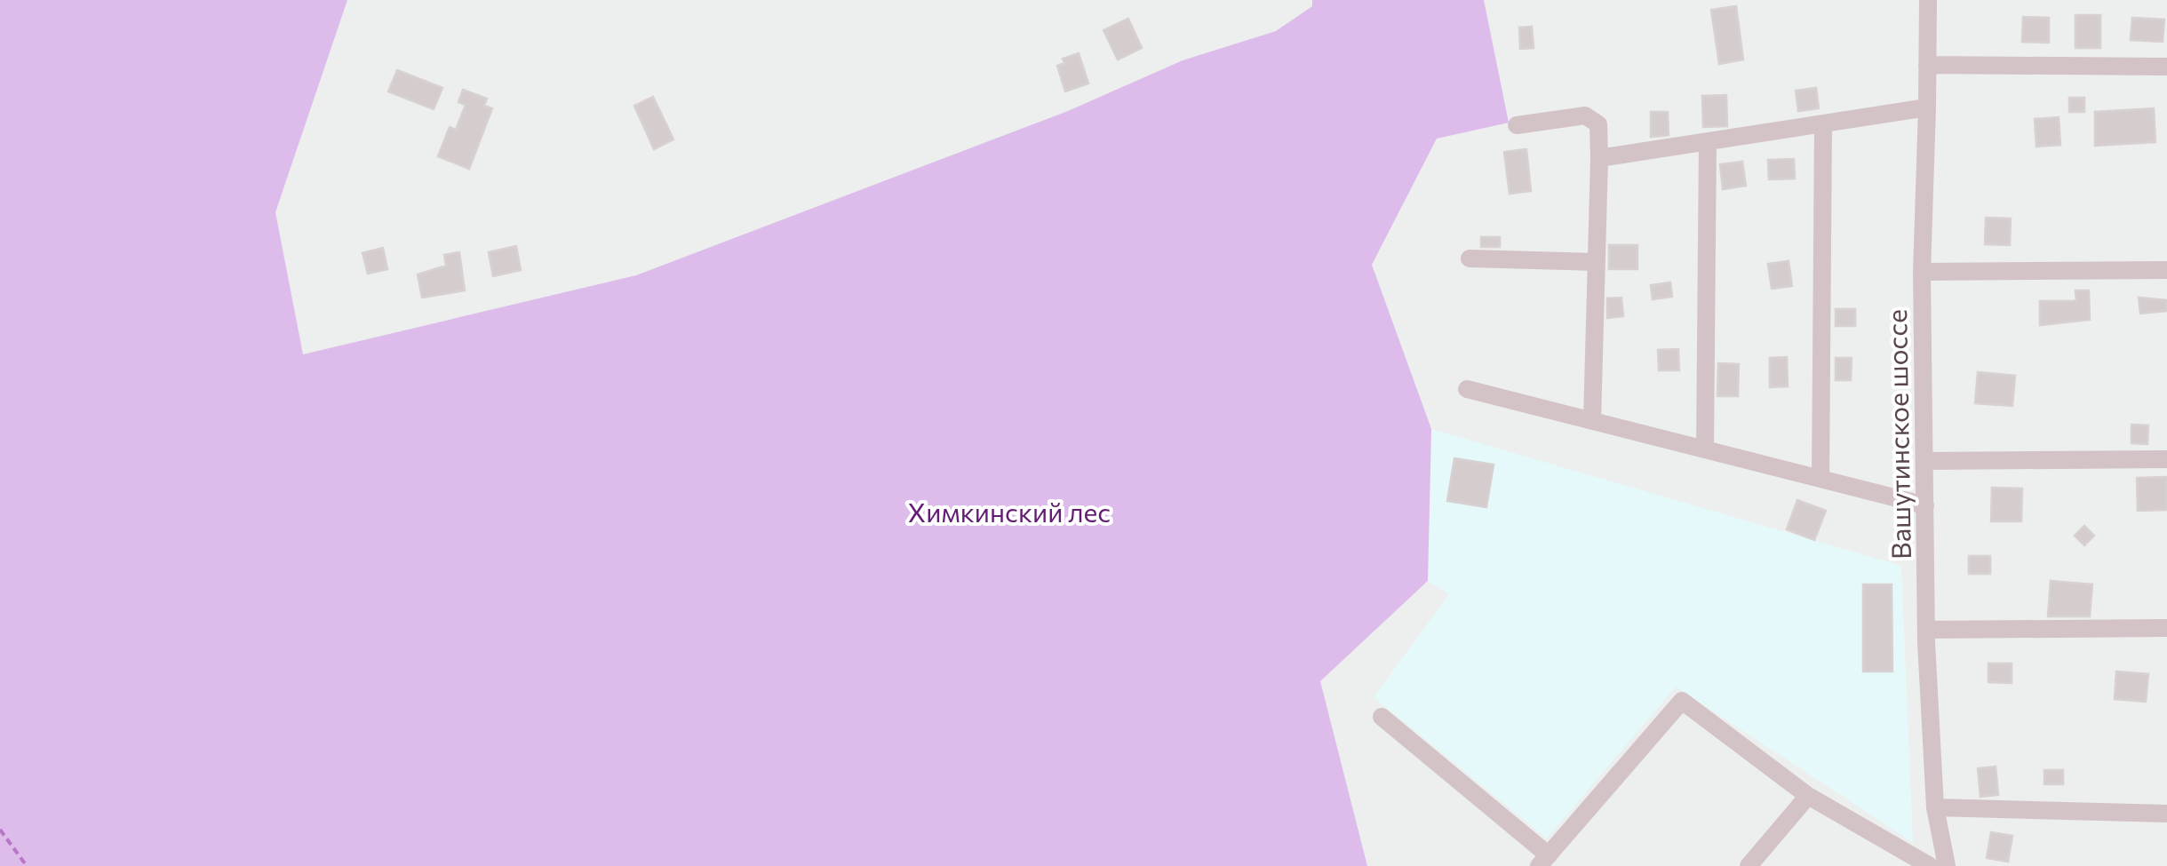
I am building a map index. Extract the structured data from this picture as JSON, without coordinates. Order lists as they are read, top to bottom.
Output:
{
  "streets": {
    "street": ["Вашутинское шоссе"]
  },
  "parks": ["Химкинский лес"]
}
